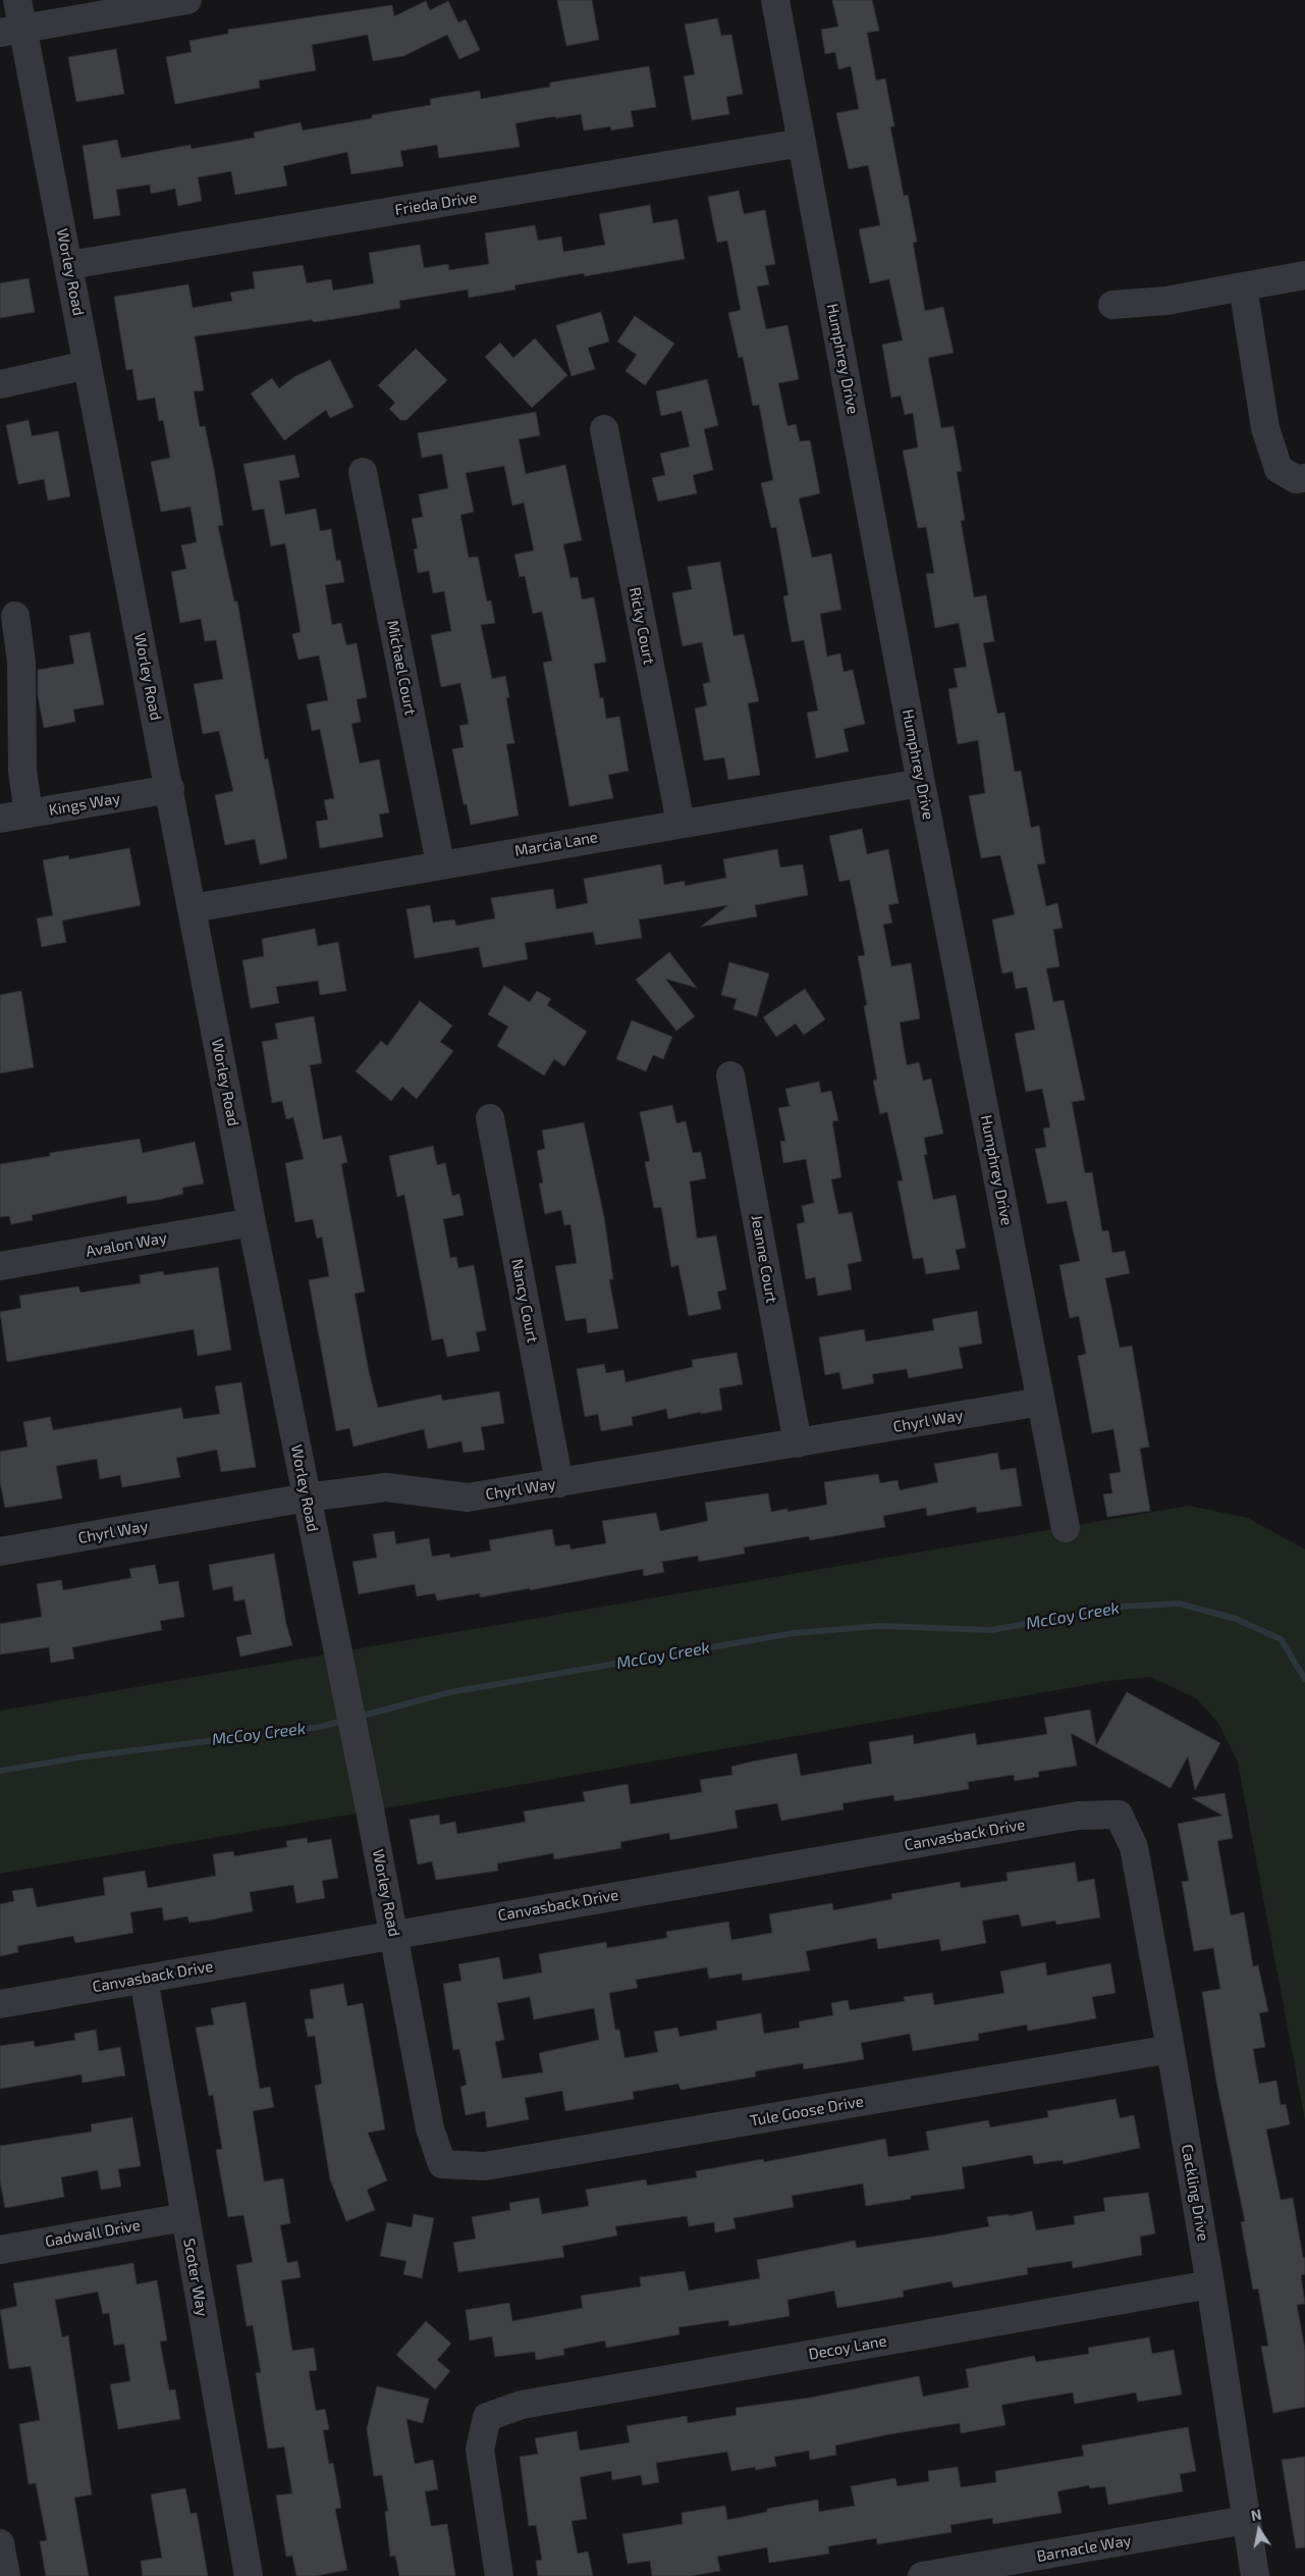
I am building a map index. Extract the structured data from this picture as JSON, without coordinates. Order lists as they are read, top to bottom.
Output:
{
  "streets": {
    "street": [
      "Frieda Drive",
      "Worley Road",
      "Humphrey Drive",
      "Ricky Court",
      "Michael Court",
      "Kings Way",
      "Marcia Lane",
      "Avalon Way",
      "Jeanne Court",
      "Nancy Court",
      "Chyrl Way",
      "Canvasback Drive",
      "Tule Goose Drive",
      "Cackling Drive",
      "Gadwall Drive",
      "Scoter Way",
      "Decoy Lane",
      "Barnacle Way"
    ]
  },
  "crossings": [
    ["Frieda Drive", "Worley Road"],
    ["Frieda Drive", "Humphrey Drive"],
    ["Worley Road", "Kings Way"],
    ["Worley Road", "Marcia Lane"],
    ["Worley Road", "Avalon Way"],
    ["Worley Road", "Chyrl Way"],
    ["Worley Road", "Canvasback Drive"],
    ["Worley Road", "Tule Goose Drive"],
    ["Humphrey Drive", "Marcia Lane"],
    ["Humphrey Drive", "Chyrl Way"],
    ["Ricky Court", "Marcia Lane"],
    ["Michael Court", "Marcia Lane"],
    ["Jeanne Court", "Chyrl Way"],
    ["Nancy Court", "Chyrl Way"],
    ["Canvasback Drive", "Cackling Drive"],
    ["Canvasback Drive", "Scoter Way"],
    ["Tule Goose Drive", "Cackling Drive"],
    ["Cackling Drive", "Decoy Lane"],
    ["Cackling Drive", "Barnacle Way"],
    ["Gadwall Drive", "Scoter Way"]
  ],
  "water": ["McCoy Creek"],
  "north": "top"
}
